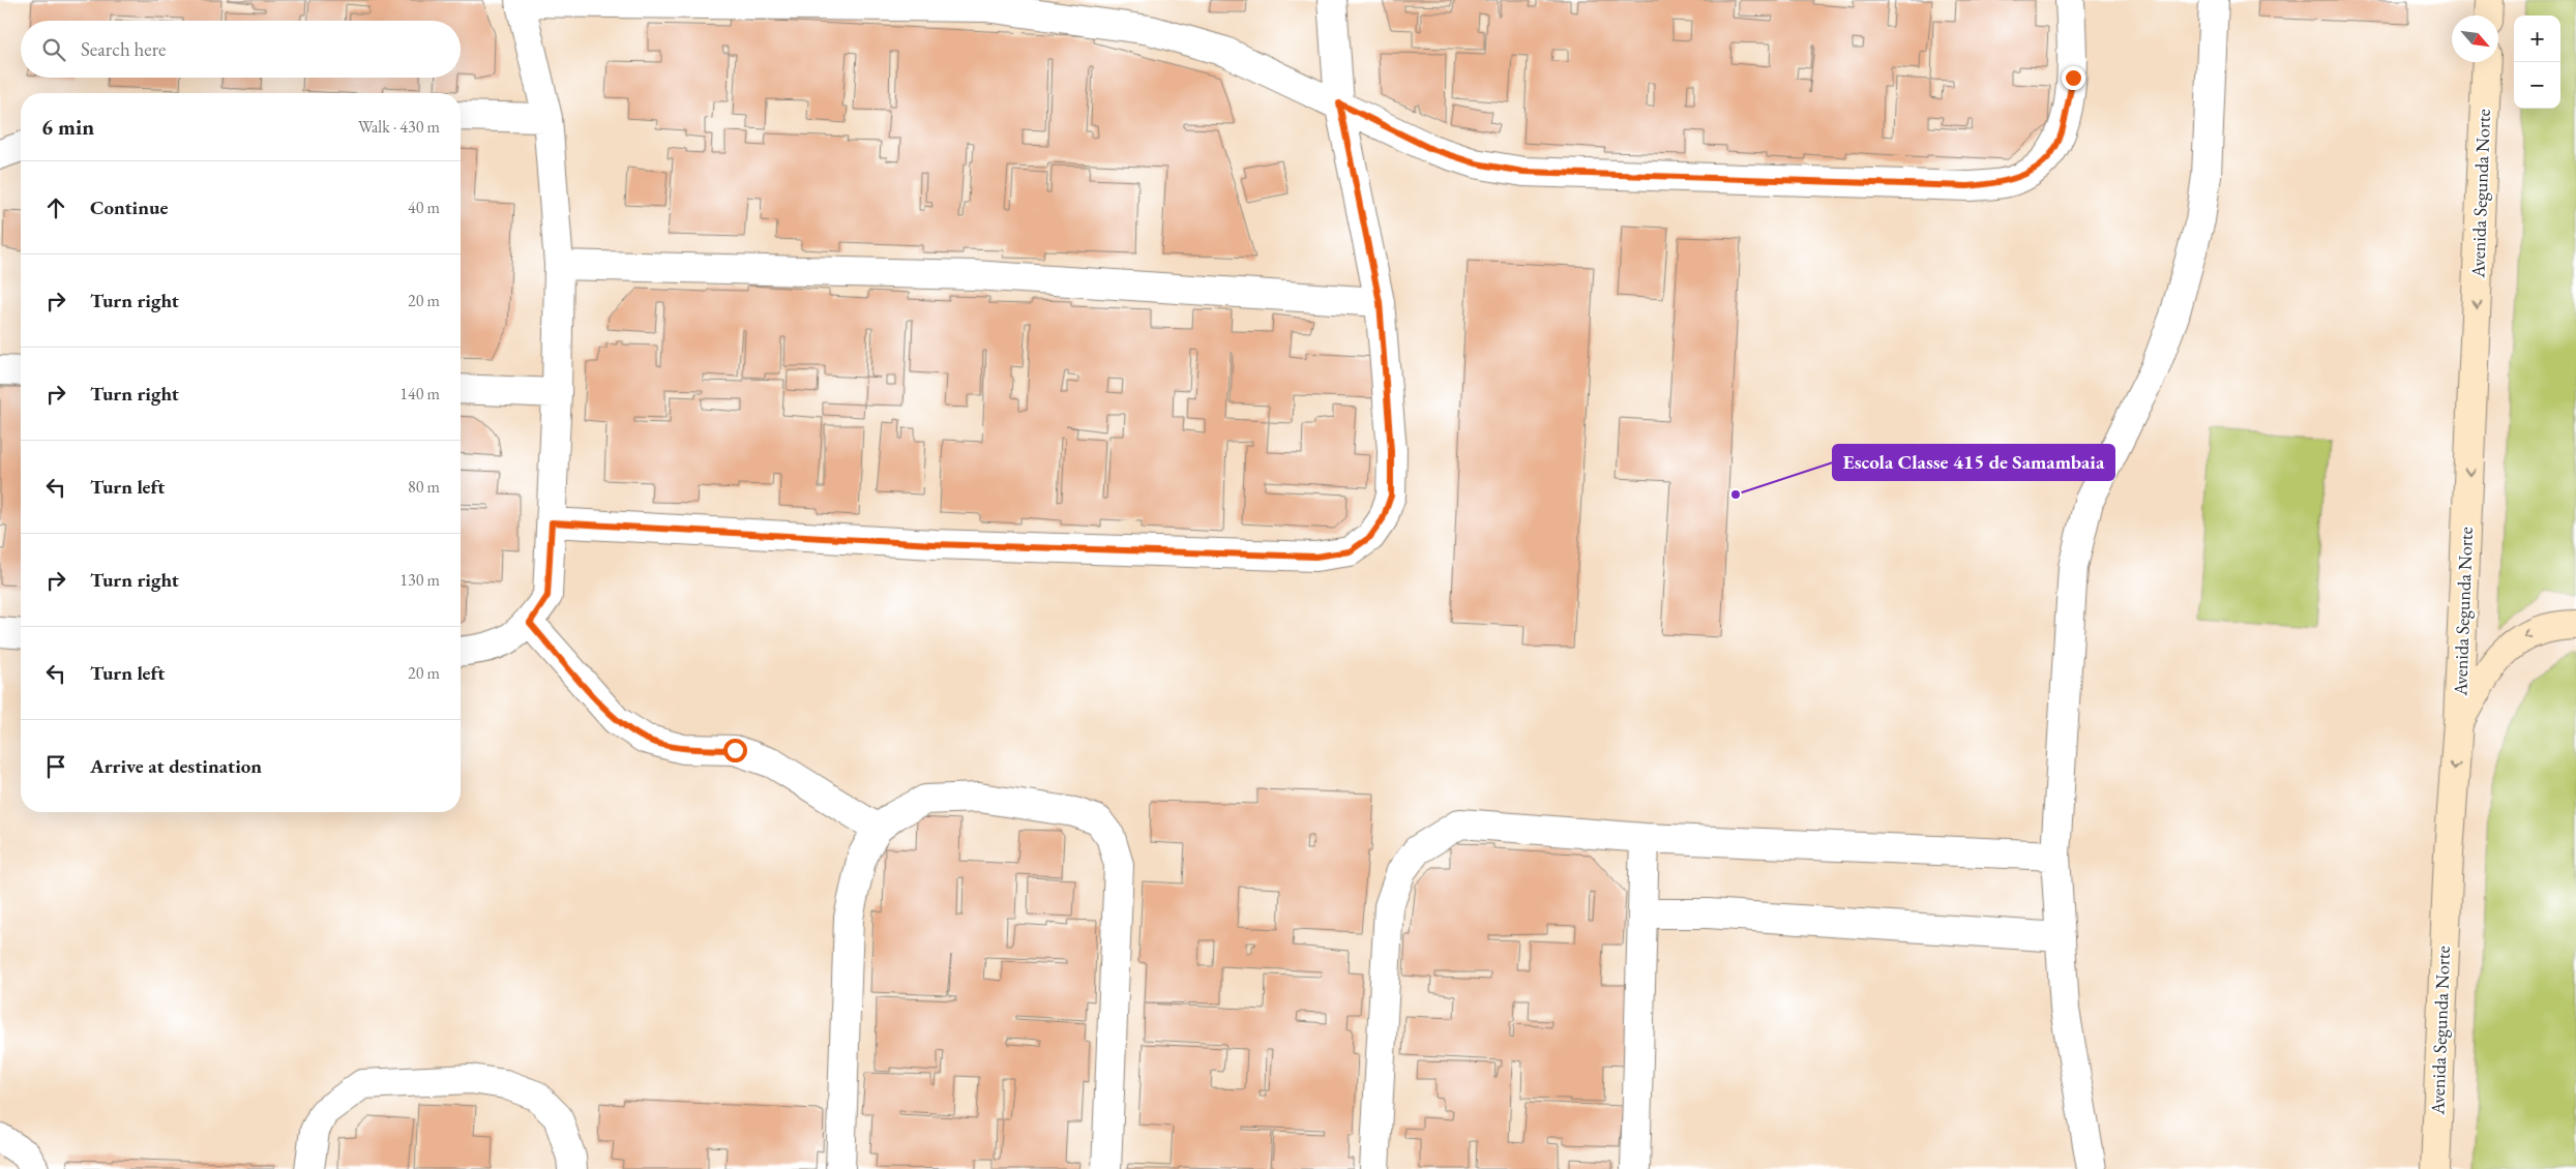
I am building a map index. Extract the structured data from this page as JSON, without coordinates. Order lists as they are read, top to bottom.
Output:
{
  "streets": {
    "main road": ["Avenida Segunda Norte"]
  },
  "one_way": ["Avenida Segunda Norte"],
  "places": ["Escola Classe 415 de Samambaia"],
  "north": "bottom right",
  "page": {
    "map_buttons": ["+", "−"],
    "search": "Search here",
    "heading": ["6 min", "Walk · 430 m"],
    "list": [
      ["Continue", "40 m"],
      ["Turn right", "20 m"],
      ["Turn right", "140 m"],
      ["Turn left", "80 m"],
      ["Turn right", "130 m"],
      ["Turn left", "20 m"],
      "Arrive at destination"
    ]
  }
}
